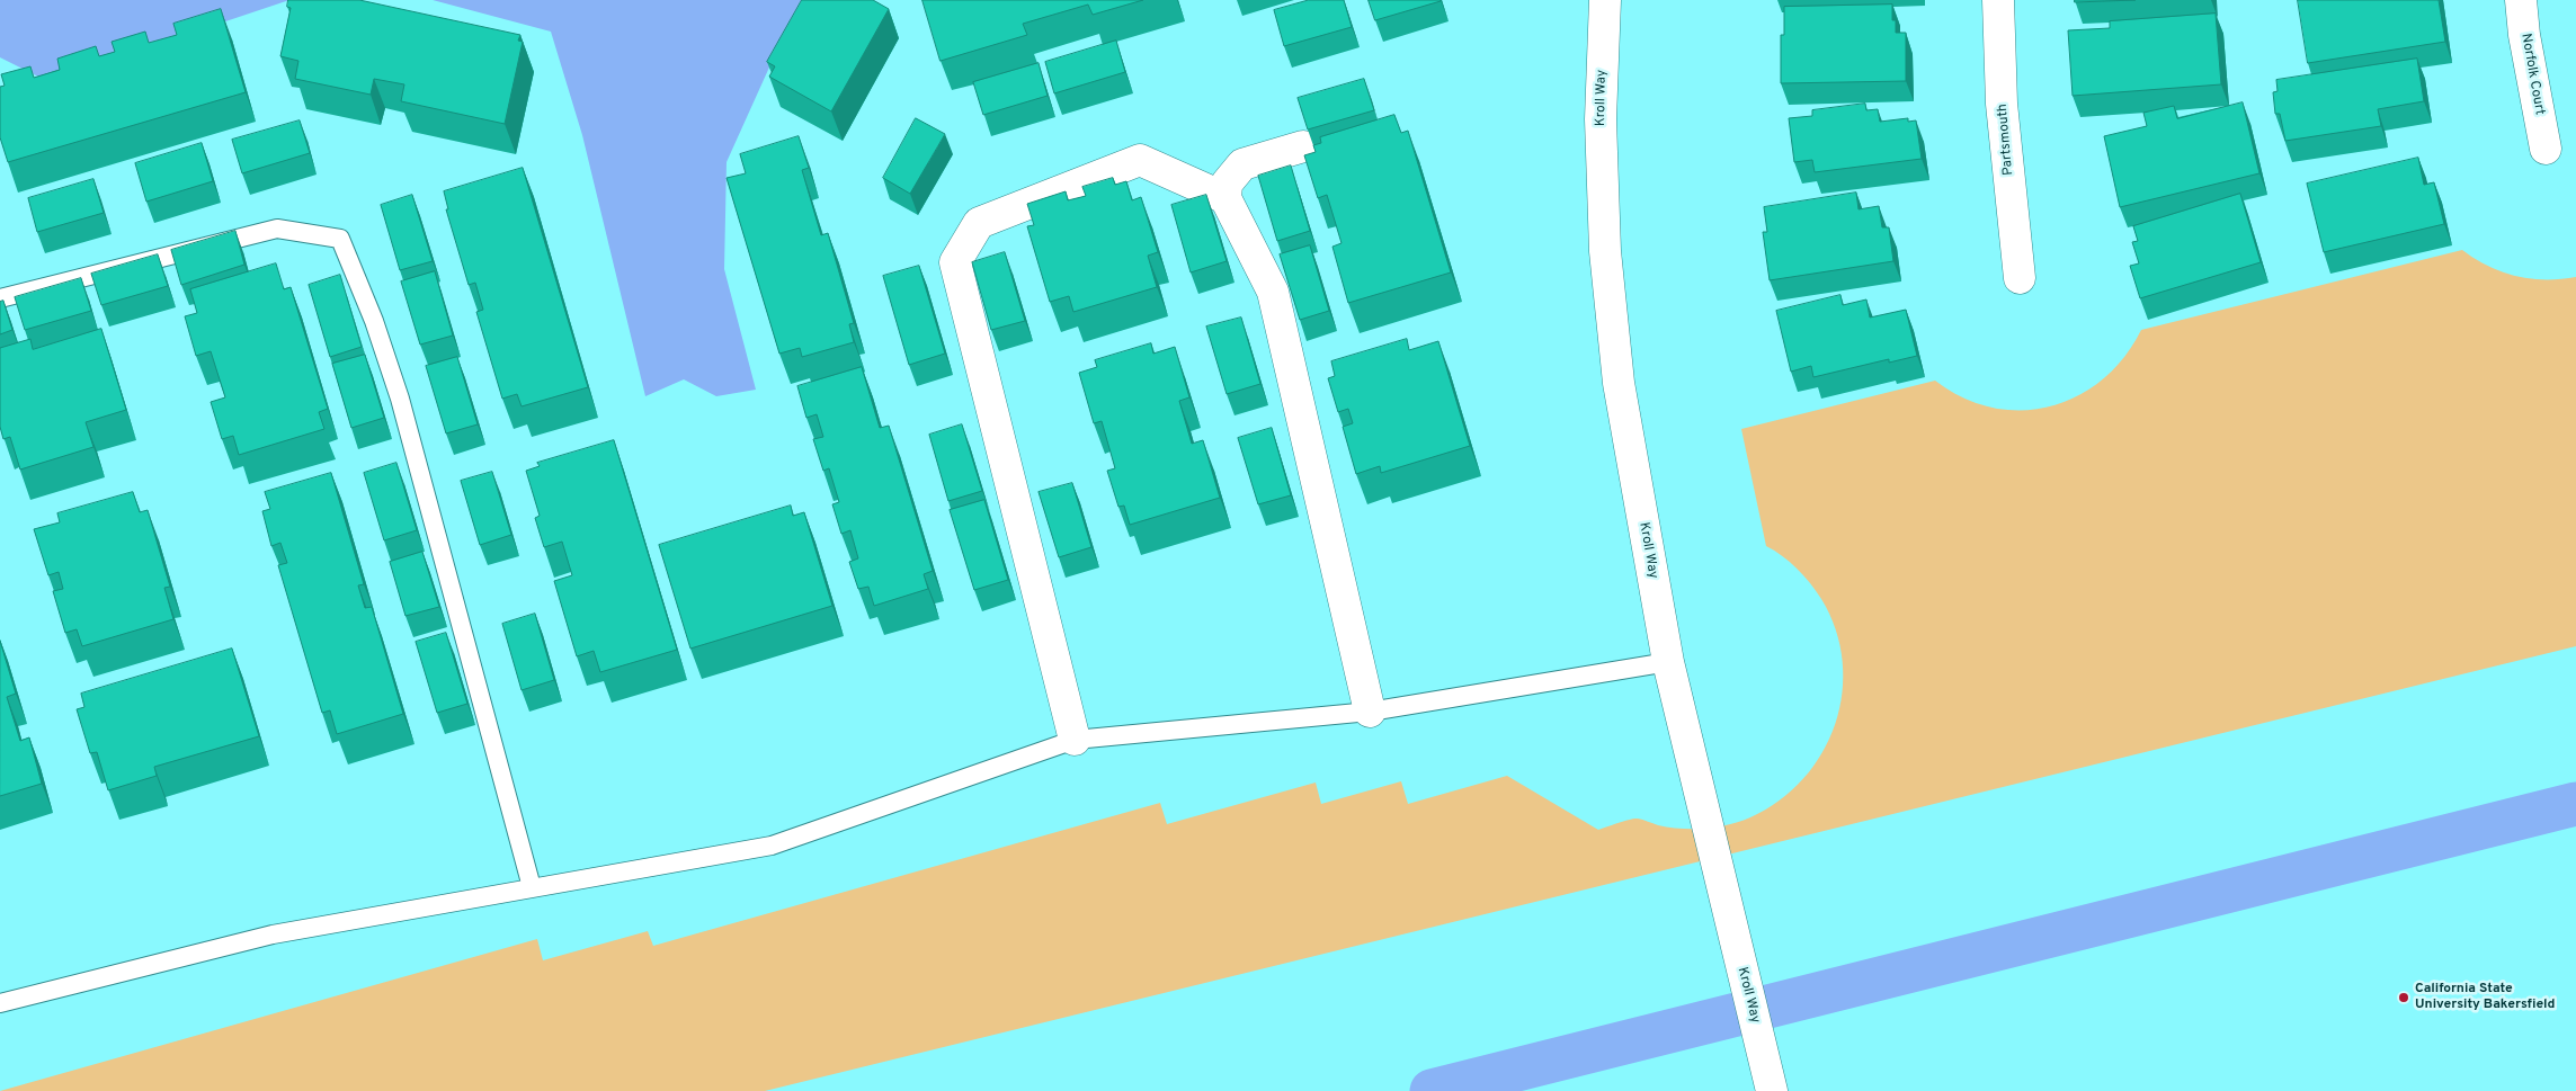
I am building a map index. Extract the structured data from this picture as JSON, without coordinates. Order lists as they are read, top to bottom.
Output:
{
  "streets": {
    "street": ["Norfolk Court", "Kroll Way", "Partsmouth"]
  },
  "places": ["California State University Bakersfield"]
}
